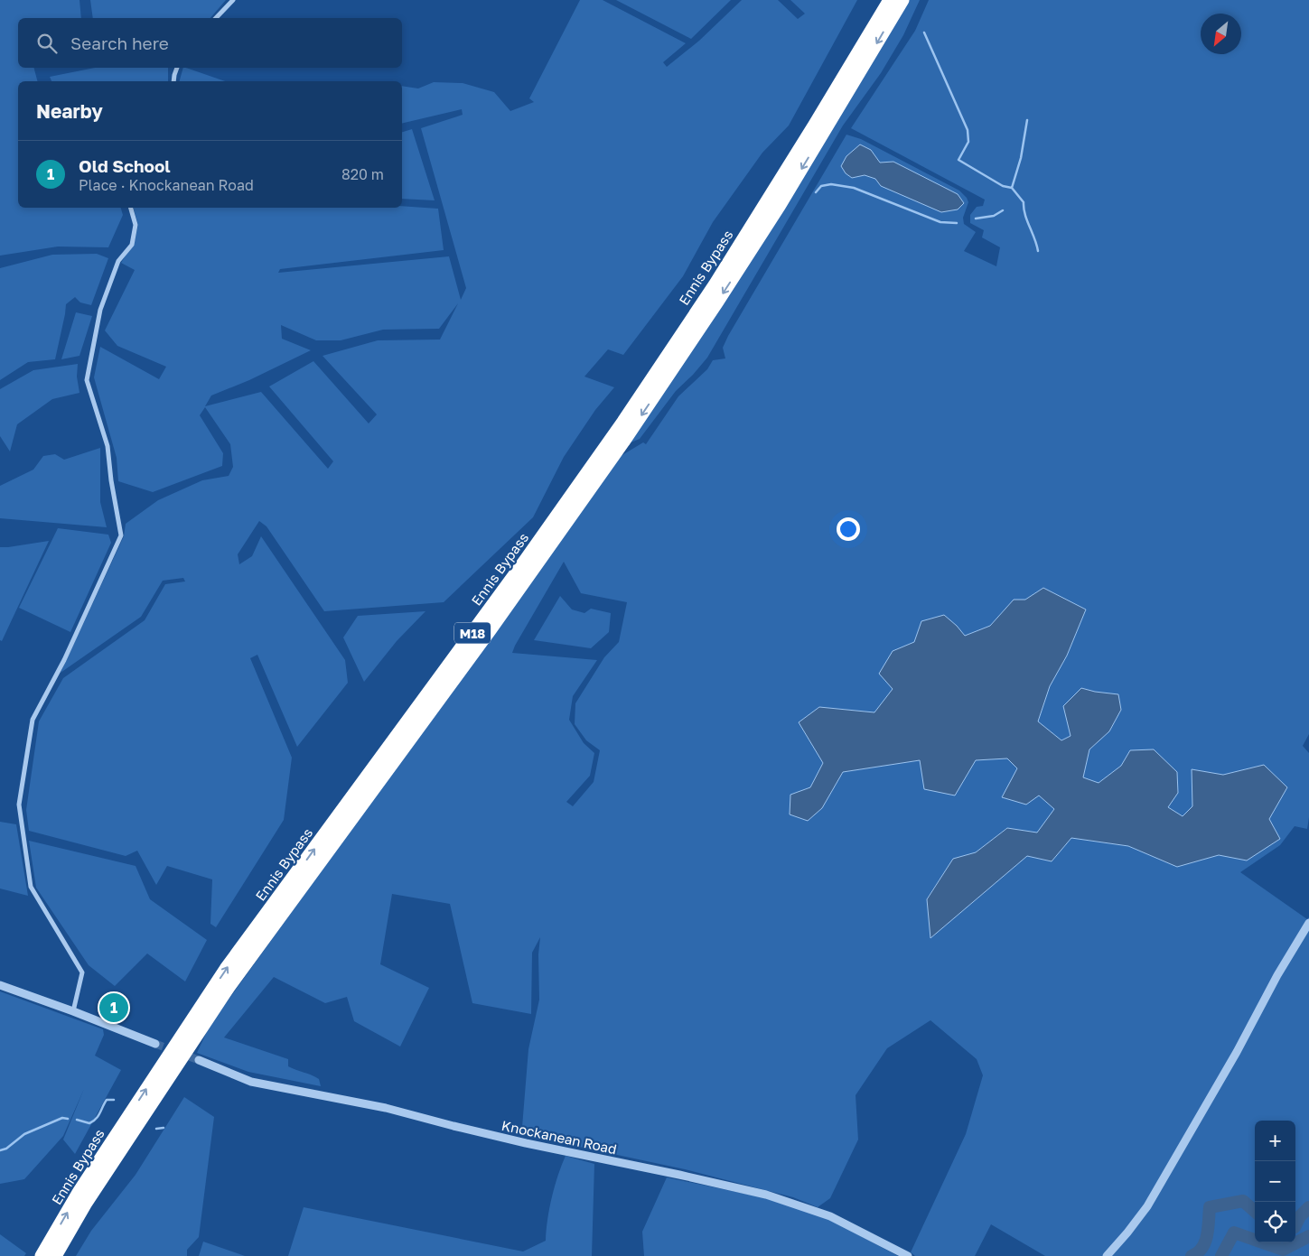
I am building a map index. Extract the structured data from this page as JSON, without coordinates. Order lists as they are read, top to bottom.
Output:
{
  "streets": {
    "highway": ["Ennis Bypass", "M18"],
    "street": ["Knockanean Road"]
  },
  "north": "bottom left",
  "page": {
    "search": "Search here",
    "heading": "Nearby",
    "list": [
      {
        "mark": "1",
        "name": "Old School",
        "note": "Place · Knockanean Road",
        "value": "820 m"
      }
    ],
    "pins": "1",
    "map_buttons": ["+", "−"]
  }
}
